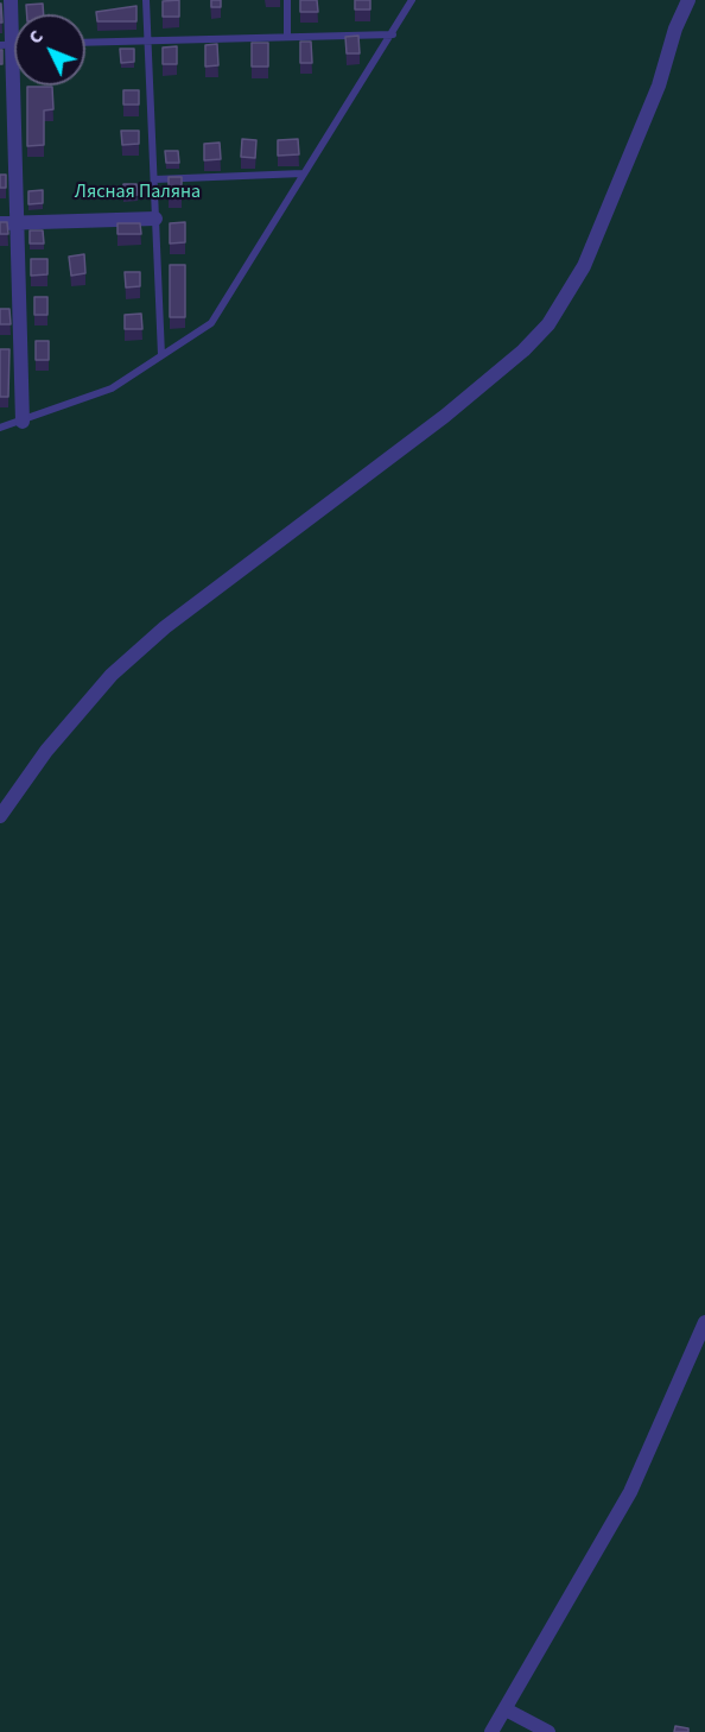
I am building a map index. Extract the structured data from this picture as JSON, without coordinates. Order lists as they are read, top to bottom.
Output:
{
  "parks": ["Лясная Паляна"],
  "north": "top left"
}
